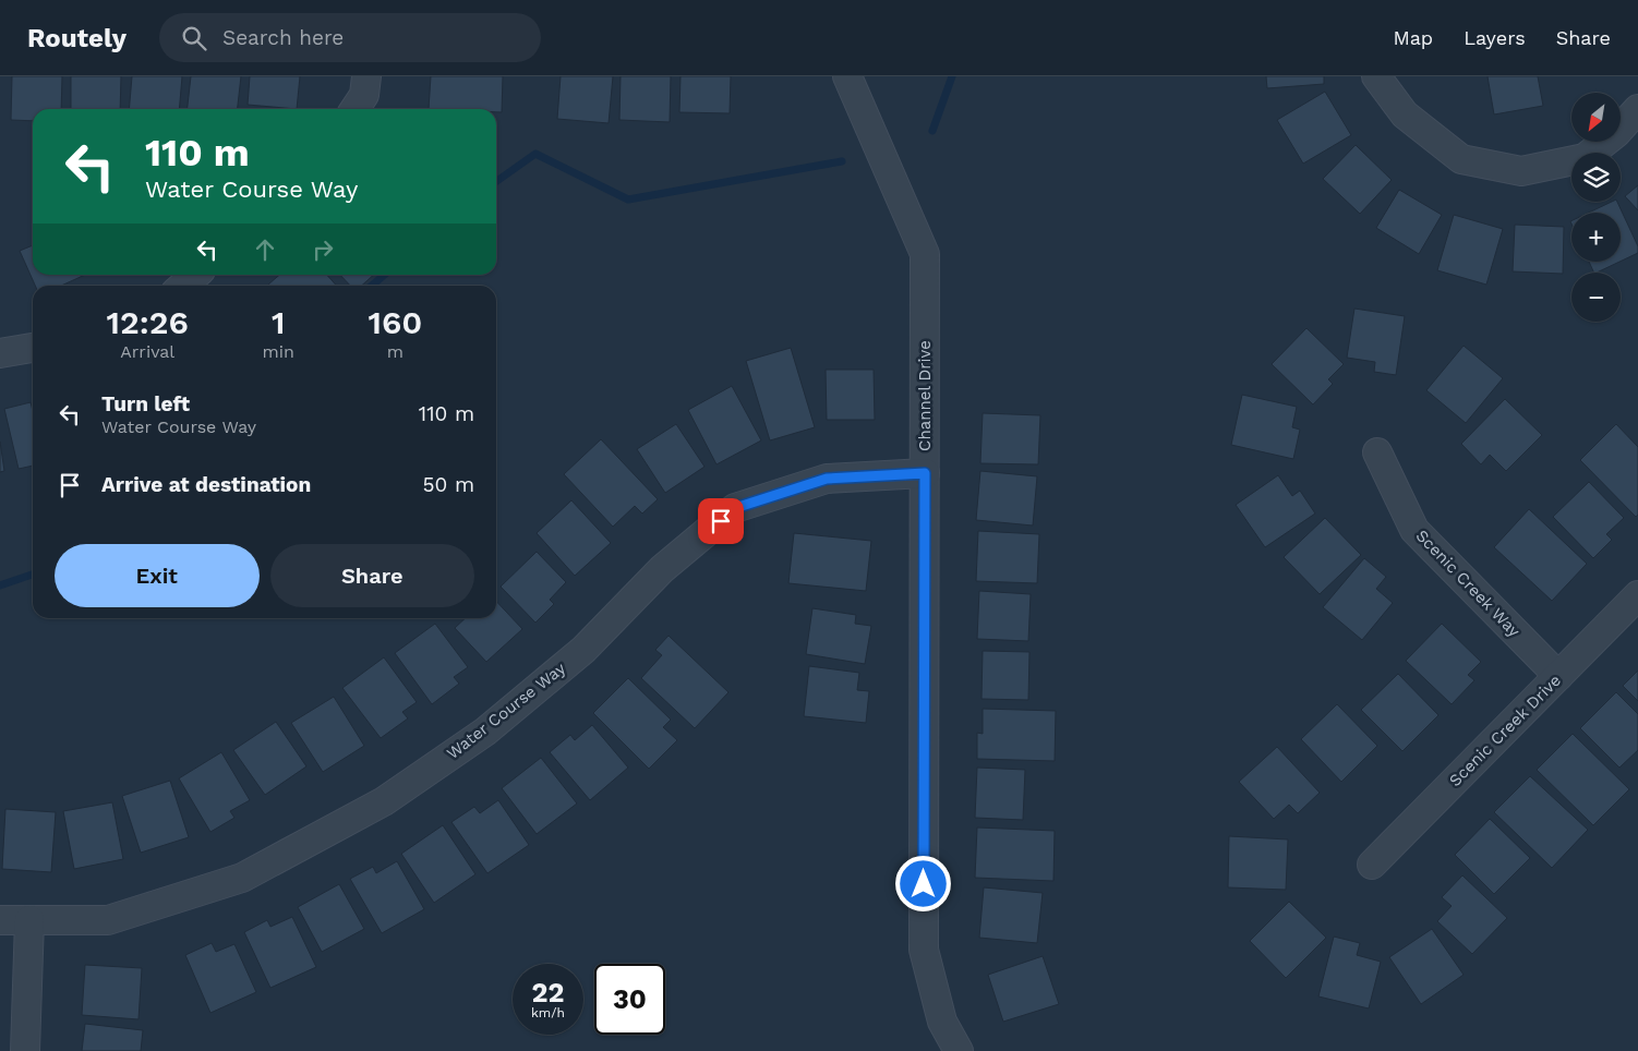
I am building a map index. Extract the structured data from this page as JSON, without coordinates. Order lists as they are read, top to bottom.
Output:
{
  "streets": {
    "street": [
      "Channel Drive",
      "Scenic Creek Way",
      "Water Course Way",
      "Scenic Creek Drive"
    ]
  },
  "crossings": [
    ["Channel Drive", "Water Course Way"],
    ["Scenic Creek Way", "Scenic Creek Drive"]
  ],
  "north": "bottom left",
  "page": {
    "header": "Routely",
    "search": "Search here",
    "nav": ["Map", "Layers", "Share"],
    "map_buttons": ["+", "−"],
    "turn": ["110 m", "Water Course Way"],
    "eta": [
      "12:26",
      "Arrival",
      "1",
      "min",
      "160",
      "m"
    ],
    "list": [
      {
        "name": "Turn left",
        "note": "Water Course Way",
        "value": "110 m"
      },
      {
        "name": "Arrive at destination",
        "value": "50 m"
      }
    ],
    "buttons": ["Exit", "Share"],
    "speed": "22 km/h",
    "limit": "30"
  }
}
